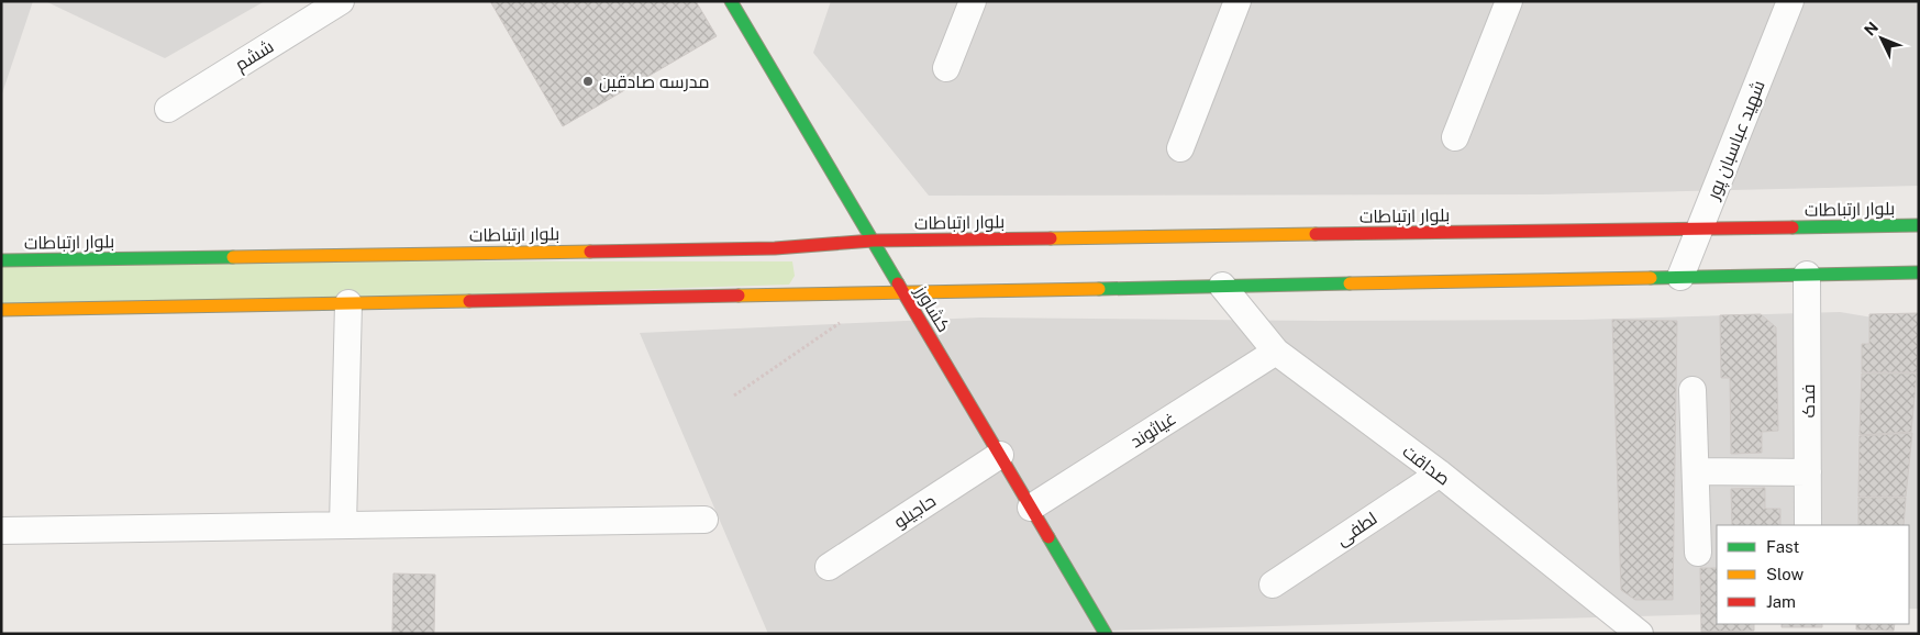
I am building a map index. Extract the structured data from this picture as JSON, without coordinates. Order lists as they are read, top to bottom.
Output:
{
  "streets": {
    "street": [
      "ششم",
      "شهید عباسبان پور",
      "بلوار ارتباطات",
      "کشاورز",
      "فدک",
      "غیاثوند",
      "صداقت",
      "حاجیلو",
      "لطفی"
    ]
  },
  "crossings": [
    ["شهید عباسبان پور", "بلوار ارتباطات"],
    ["بلوار ارتباطات", "کشاورز"],
    ["کشاورز", "غیاثوند"],
    ["کشاورز", "حاجیلو"],
    ["غیاثوند", "صداقت"],
    ["صداقت", "لطفی"]
  ],
  "places": ["مدرسه صادقین"],
  "legend": ["Fast", "Slow", "Jam"],
  "north": "top left"
}
